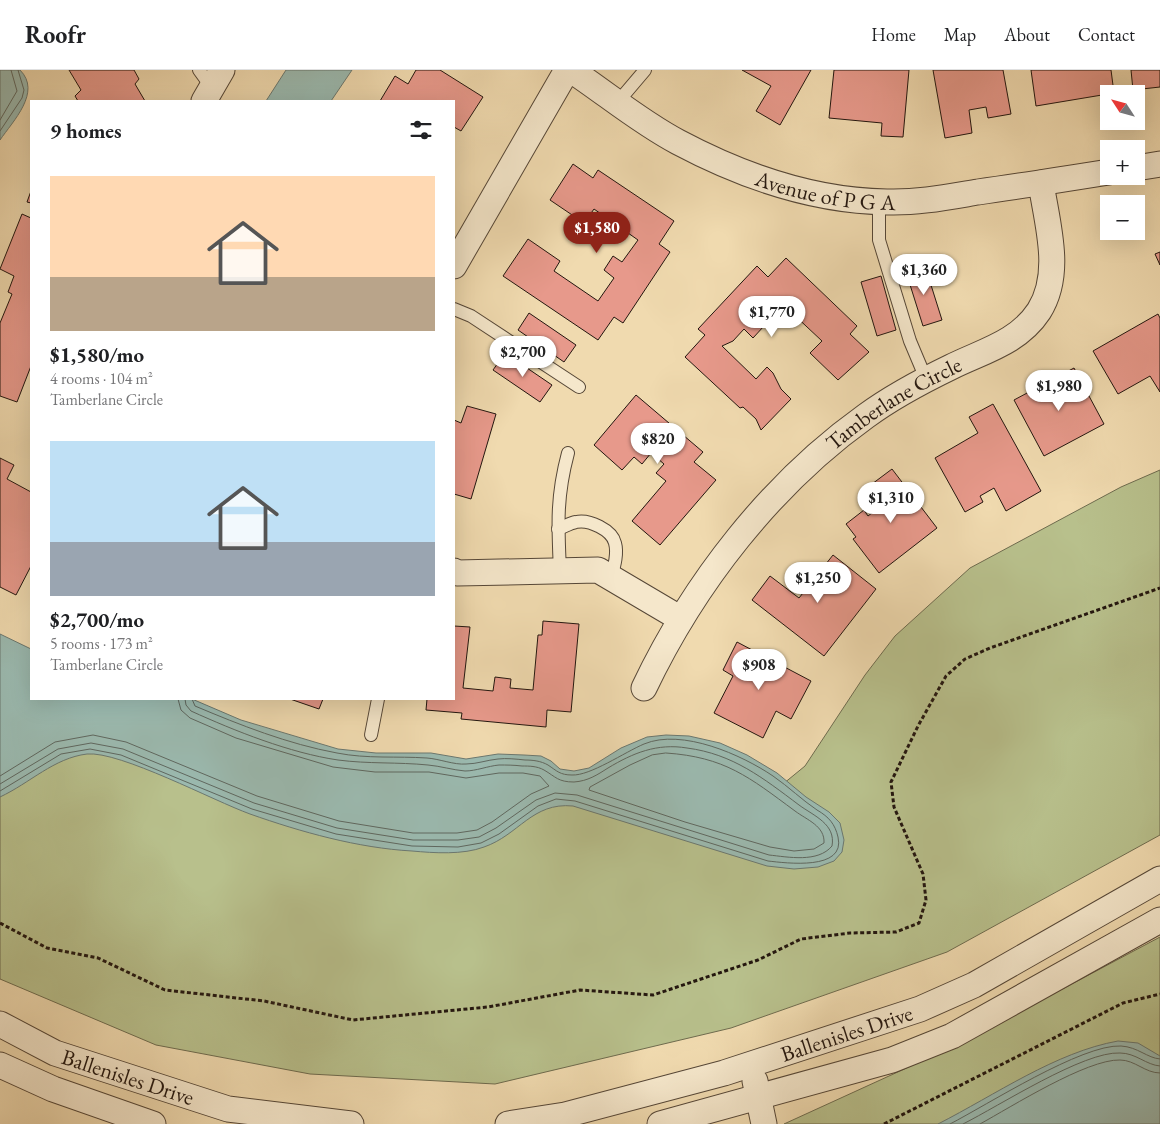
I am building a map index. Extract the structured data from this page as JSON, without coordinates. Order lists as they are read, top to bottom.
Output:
{
  "streets": {
    "street": ["Avenue of P G A", "Tamberlane Circle", "Ballenisles Drive"]
  },
  "crossings": [
    ["Avenue of P G A", "Tamberlane Circle"]
  ],
  "north": "top left",
  "page": {
    "header": "Roofr",
    "nav": [
      "Home",
      "Map",
      "About",
      "Contact"
    ],
    "map_buttons": ["+", "−"],
    "heading": "9 homes",
    "list": [
      {
        "name": "$1,580/mo",
        "note": "4 rooms · 104 m² · Tamberlane Circle"
      },
      {
        "name": "$2,700/mo",
        "note": "5 rooms · 173 m² · Tamberlane Circle"
      }
    ],
    "price": [
      "$1,580",
      "$1,360",
      "$1,770",
      "$2,700",
      "$1,980",
      "$820",
      "$1,310",
      "$1,250",
      "$908"
    ]
  }
}
